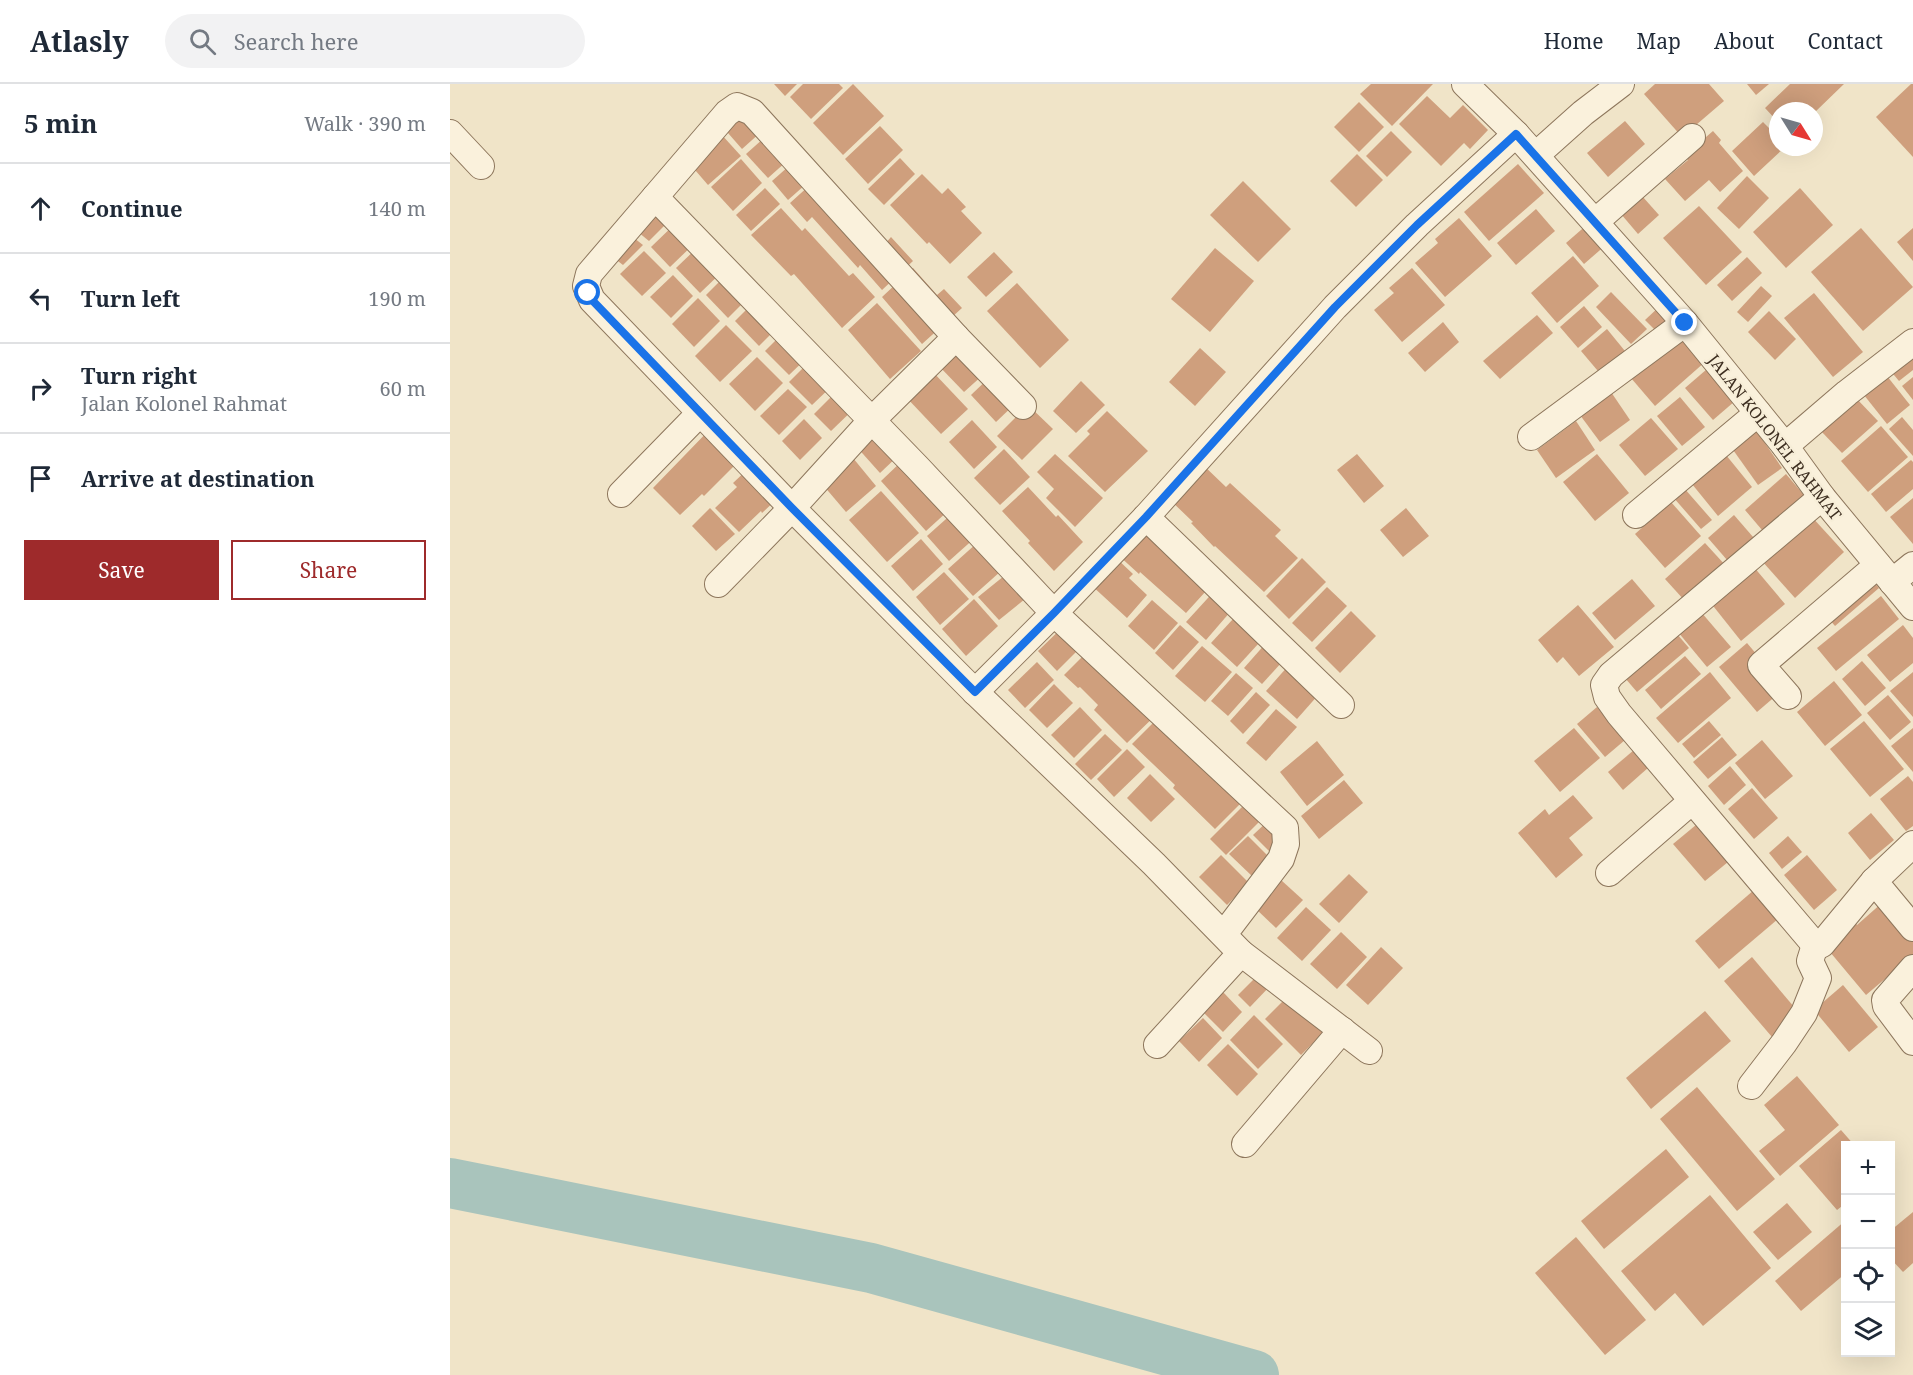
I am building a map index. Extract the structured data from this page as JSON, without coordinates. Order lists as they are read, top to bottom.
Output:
{
  "streets": {
    "street": ["JALAN KOLONEL RAHMAT"]
  },
  "north": "bottom right",
  "page": {
    "header": "Atlasly",
    "search": "Search here",
    "nav": [
      "Home",
      "Map",
      "About",
      "Contact"
    ],
    "heading": ["5 min", "Walk · 390 m"],
    "list": [
      ["Continue", "140 m"],
      ["Turn left", "190 m"],
      ["Turn right", "Jalan Kolonel Rahmat", "60 m"],
      "Arrive at destination"
    ],
    "buttons": ["Save", "Share"],
    "map_buttons": ["+", "−"]
  }
}
